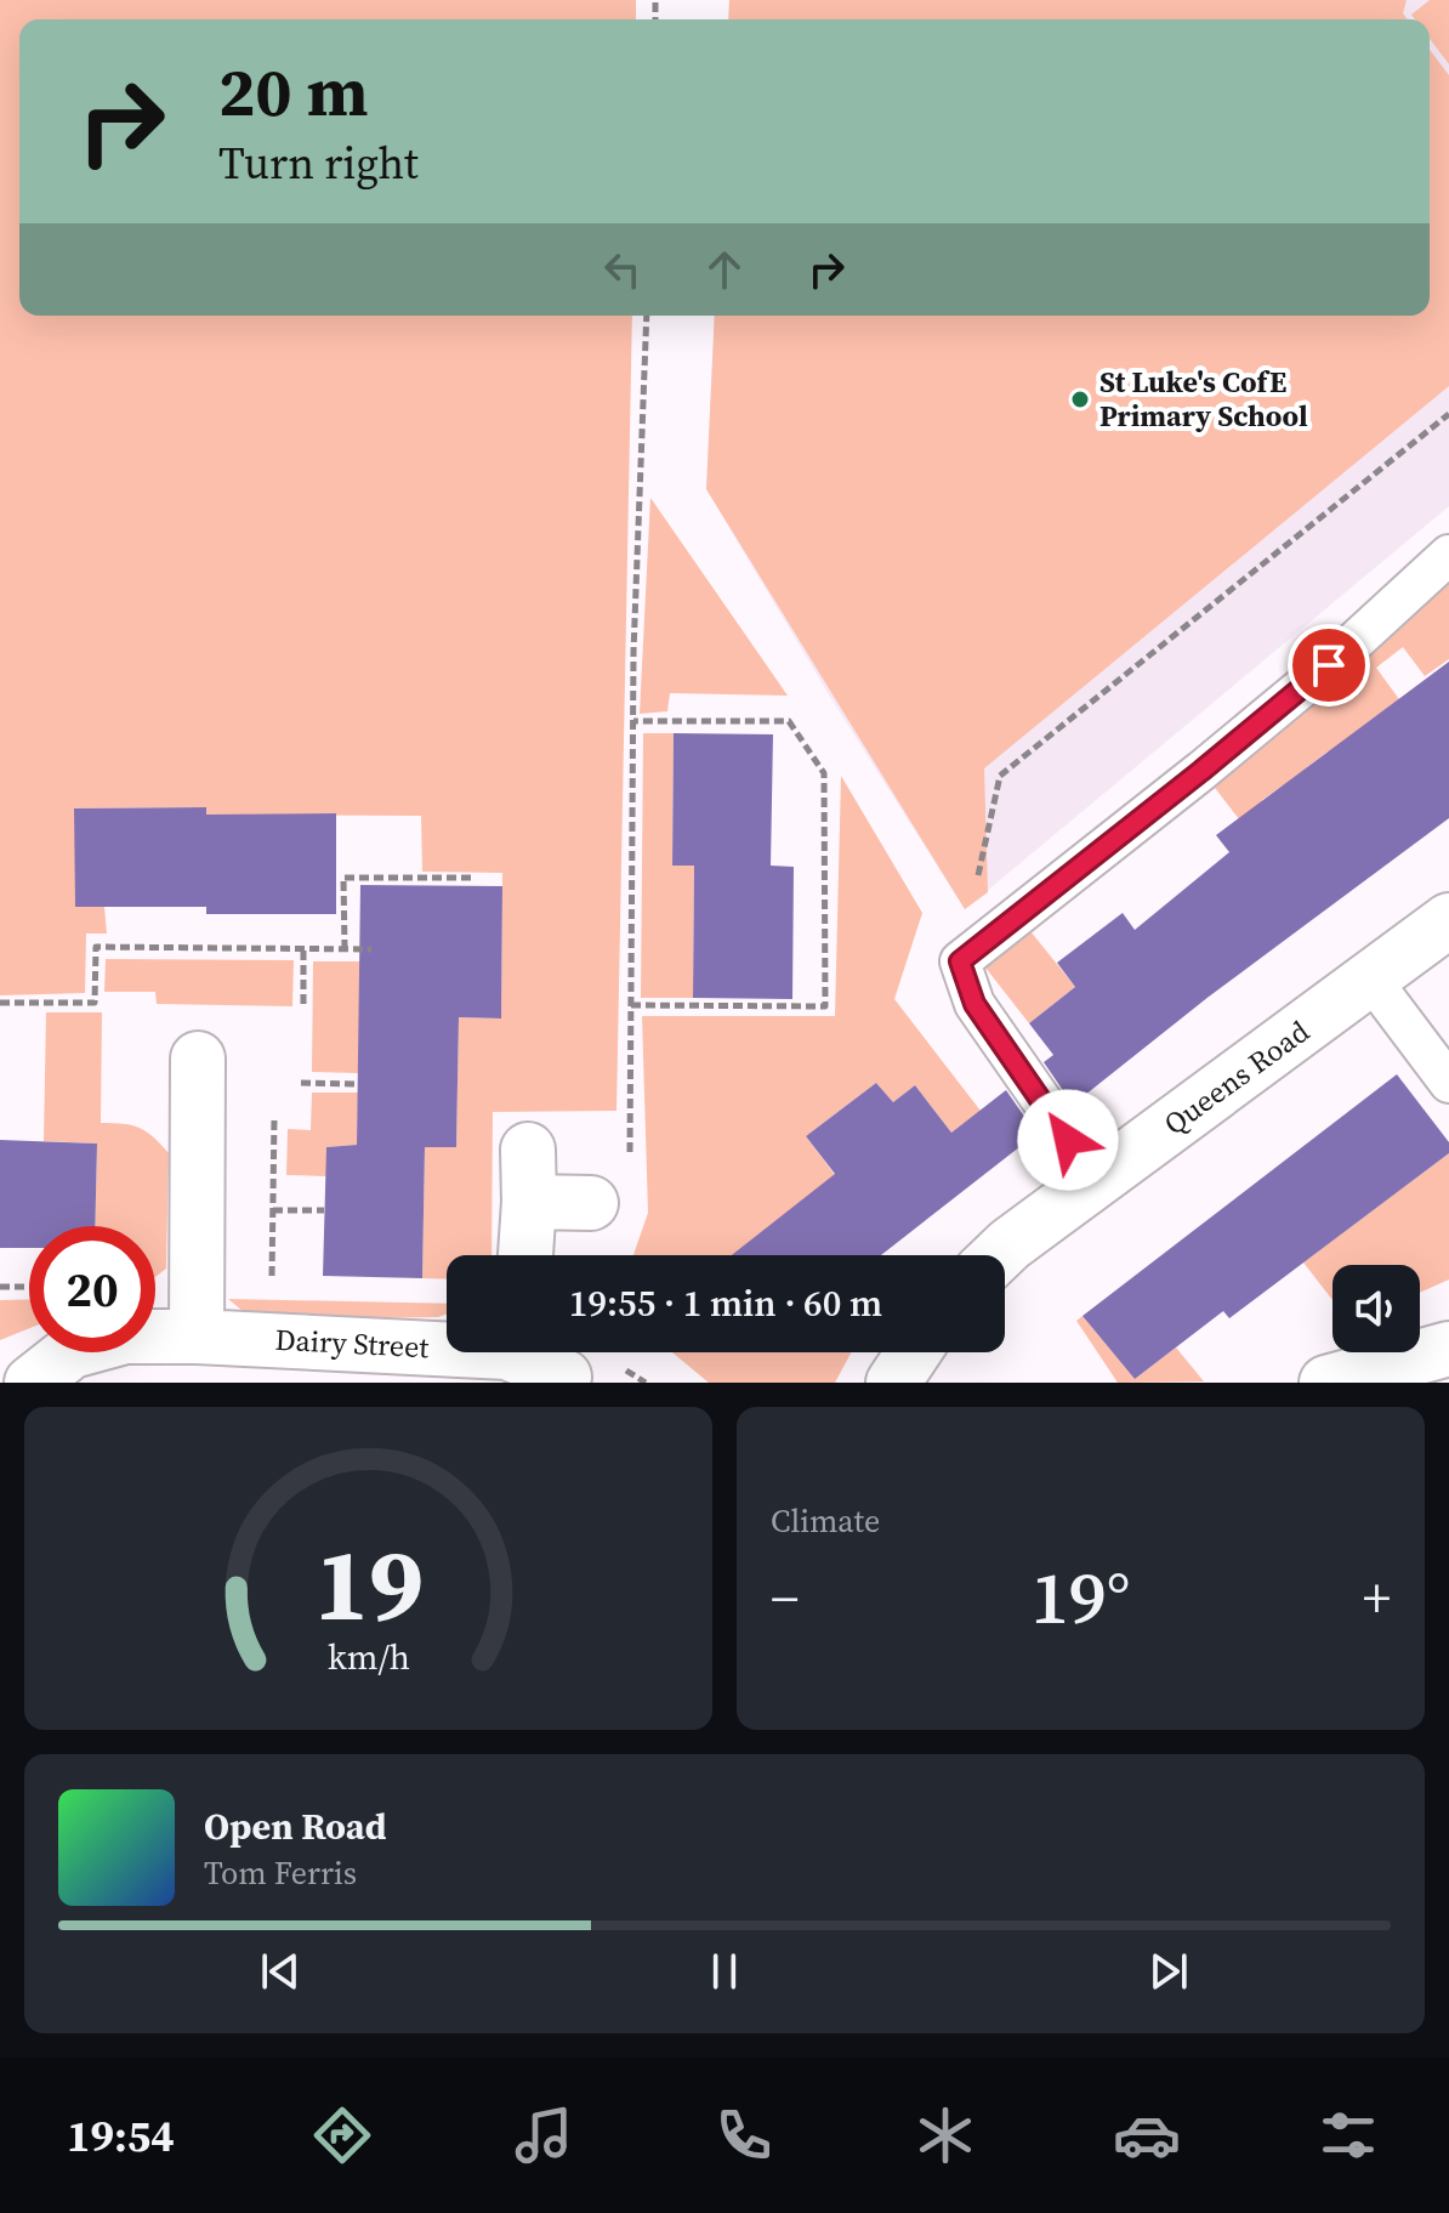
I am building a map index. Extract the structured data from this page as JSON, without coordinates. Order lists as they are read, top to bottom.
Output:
{
  "streets": {
    "street": ["Queens Road", "Dairy Street"]
  },
  "places": ["St Luke's CofE Primary School"],
  "page": {
    "turn": ["20 m", "Turn right"],
    "limit": "20",
    "trip": "19:55 · 1 min · 60 m",
    "tile": "Climate",
    "heat": ["−", "19°", "+"],
    "song": ["Open Road", "Tom Ferris"],
    "tabs": "19:54",
    "gauge": ["19", "km/h"]
  }
}
